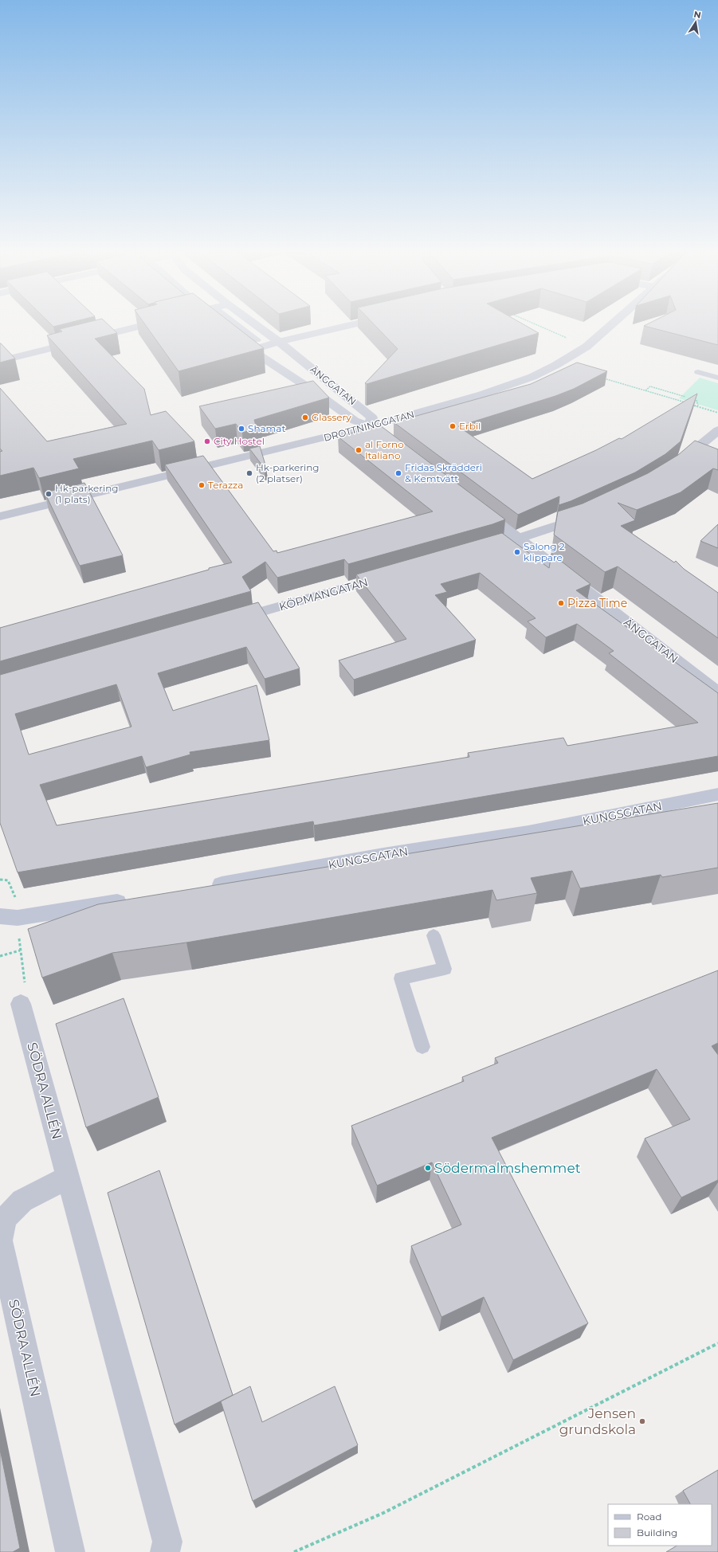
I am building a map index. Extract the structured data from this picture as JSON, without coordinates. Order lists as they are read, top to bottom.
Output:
{
  "streets": {
    "main road": ["KUNGSGATAN"],
    "street": [
      "ÄNGGATAN",
      "DROTTNINGGATAN",
      "KÖPMANGATAN",
      "SÖDRA ALLÉN"
    ]
  },
  "crossings": [
    ["ÄNGGATAN", "DROTTNINGGATAN"]
  ],
  "places": [
    "Glassery",
    "Erbil",
    "Shamat",
    "City Hostel",
    "al Forno Italiano",
    "Hk-parkering (2 platser)",
    "Fridas Skrädderi & Kemtvätt",
    "Terazza",
    "Hk-parkering (1 plats)",
    "Salong 2 klippare",
    "Pizza Time",
    "Södermalmshemmet",
    "Jensen grundskola"
  ],
  "legend": ["Road", "Building"],
  "north": "top"
}
